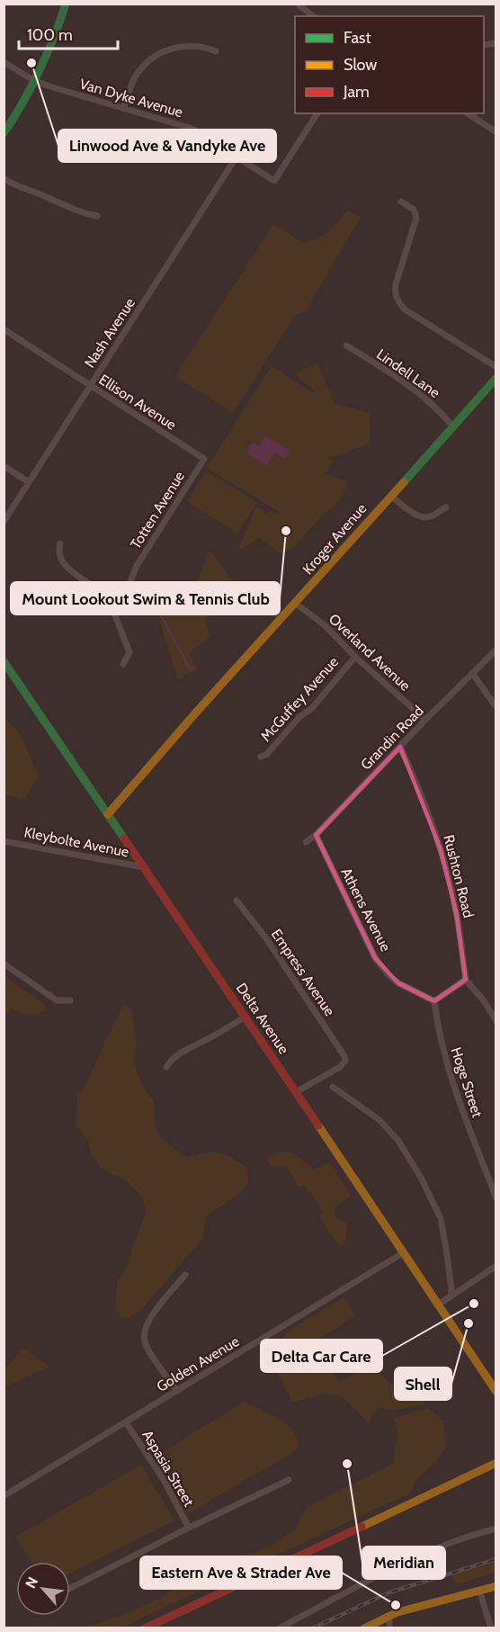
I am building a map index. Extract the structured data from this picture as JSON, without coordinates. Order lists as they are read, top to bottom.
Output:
{
  "streets": {
    "main road": ["Kroger Avenue", "Delta Avenue"],
    "street": [
      "Van Dyke Avenue",
      "Nash Avenue",
      "Lindell Lane",
      "Ellison Avenue",
      "Totten Avenue",
      "Overland Avenue",
      "McGuffey Avenue",
      "Grandin Road",
      "Kleybolte Avenue",
      "Rushton Road",
      "Athens Avenue",
      "Empress Avenue",
      "Hoge Street",
      "Golden Avenue",
      "Aspasia Street"
    ]
  },
  "crossings": [
    ["Van Dyke Avenue", "Nash Avenue"],
    ["Nash Avenue", "Ellison Avenue"],
    ["Lindell Lane", "Kroger Avenue"],
    ["Ellison Avenue", "Totten Avenue"],
    ["Kroger Avenue", "Overland Avenue"],
    ["Kroger Avenue", "Delta Avenue"],
    ["Overland Avenue", "McGuffey Avenue"],
    ["Overland Avenue", "Grandin Road"],
    ["Grandin Road", "Rushton Road"],
    ["Grandin Road", "Athens Avenue"],
    ["Kleybolte Avenue", "Delta Avenue"],
    ["Athens Avenue", "Hoge Street"],
    ["Empress Avenue", "Delta Avenue"],
    ["Delta Avenue", "Golden Avenue"],
    ["Golden Avenue", "Aspasia Street"]
  ],
  "places": [
    "Linwood Ave & Vandyke Ave",
    "Mount Lookout Swim & Tennis Club",
    "Delta Car Care",
    "Shell",
    "Meridian",
    "Eastern Ave & Strader Ave"
  ],
  "legend": ["Fast", "Slow", "Jam"],
  "scale_bar": "100 m",
  "north": "top left"
}
